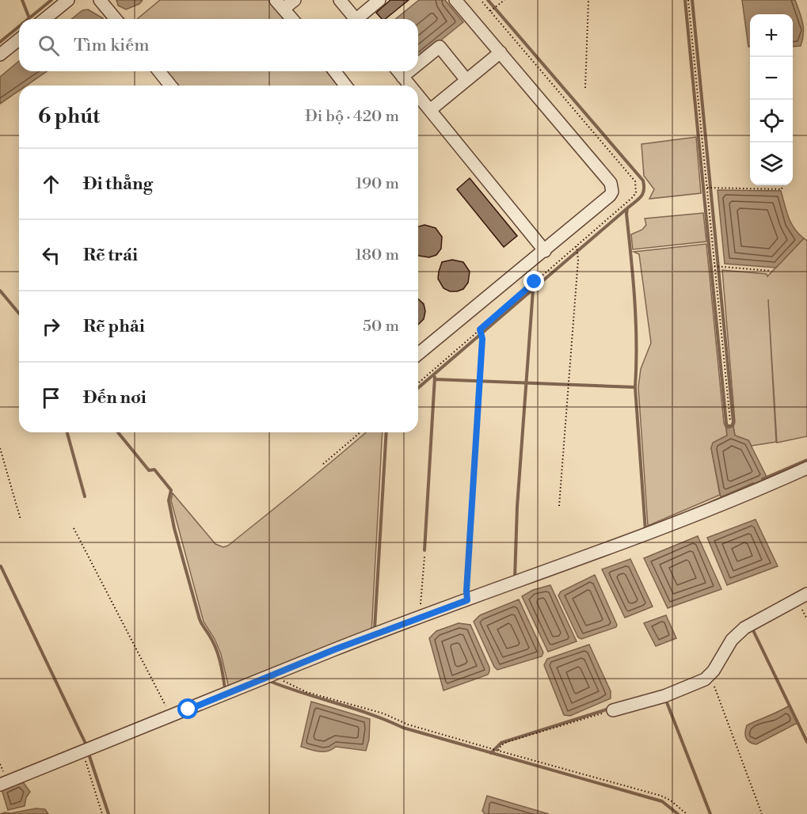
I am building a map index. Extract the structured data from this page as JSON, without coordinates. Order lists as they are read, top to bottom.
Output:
{
  "page": {
    "map_buttons": ["+", "−"],
    "search": "Tìm kiếm",
    "heading": ["6 phút", "Đi bộ · 420 m"],
    "list": [
      ["Đi thẳng", "190 m"],
      ["Rẽ trái", "180 m"],
      ["Rẽ phải", "50 m"],
      "Đến nơi"
    ]
  }
}
